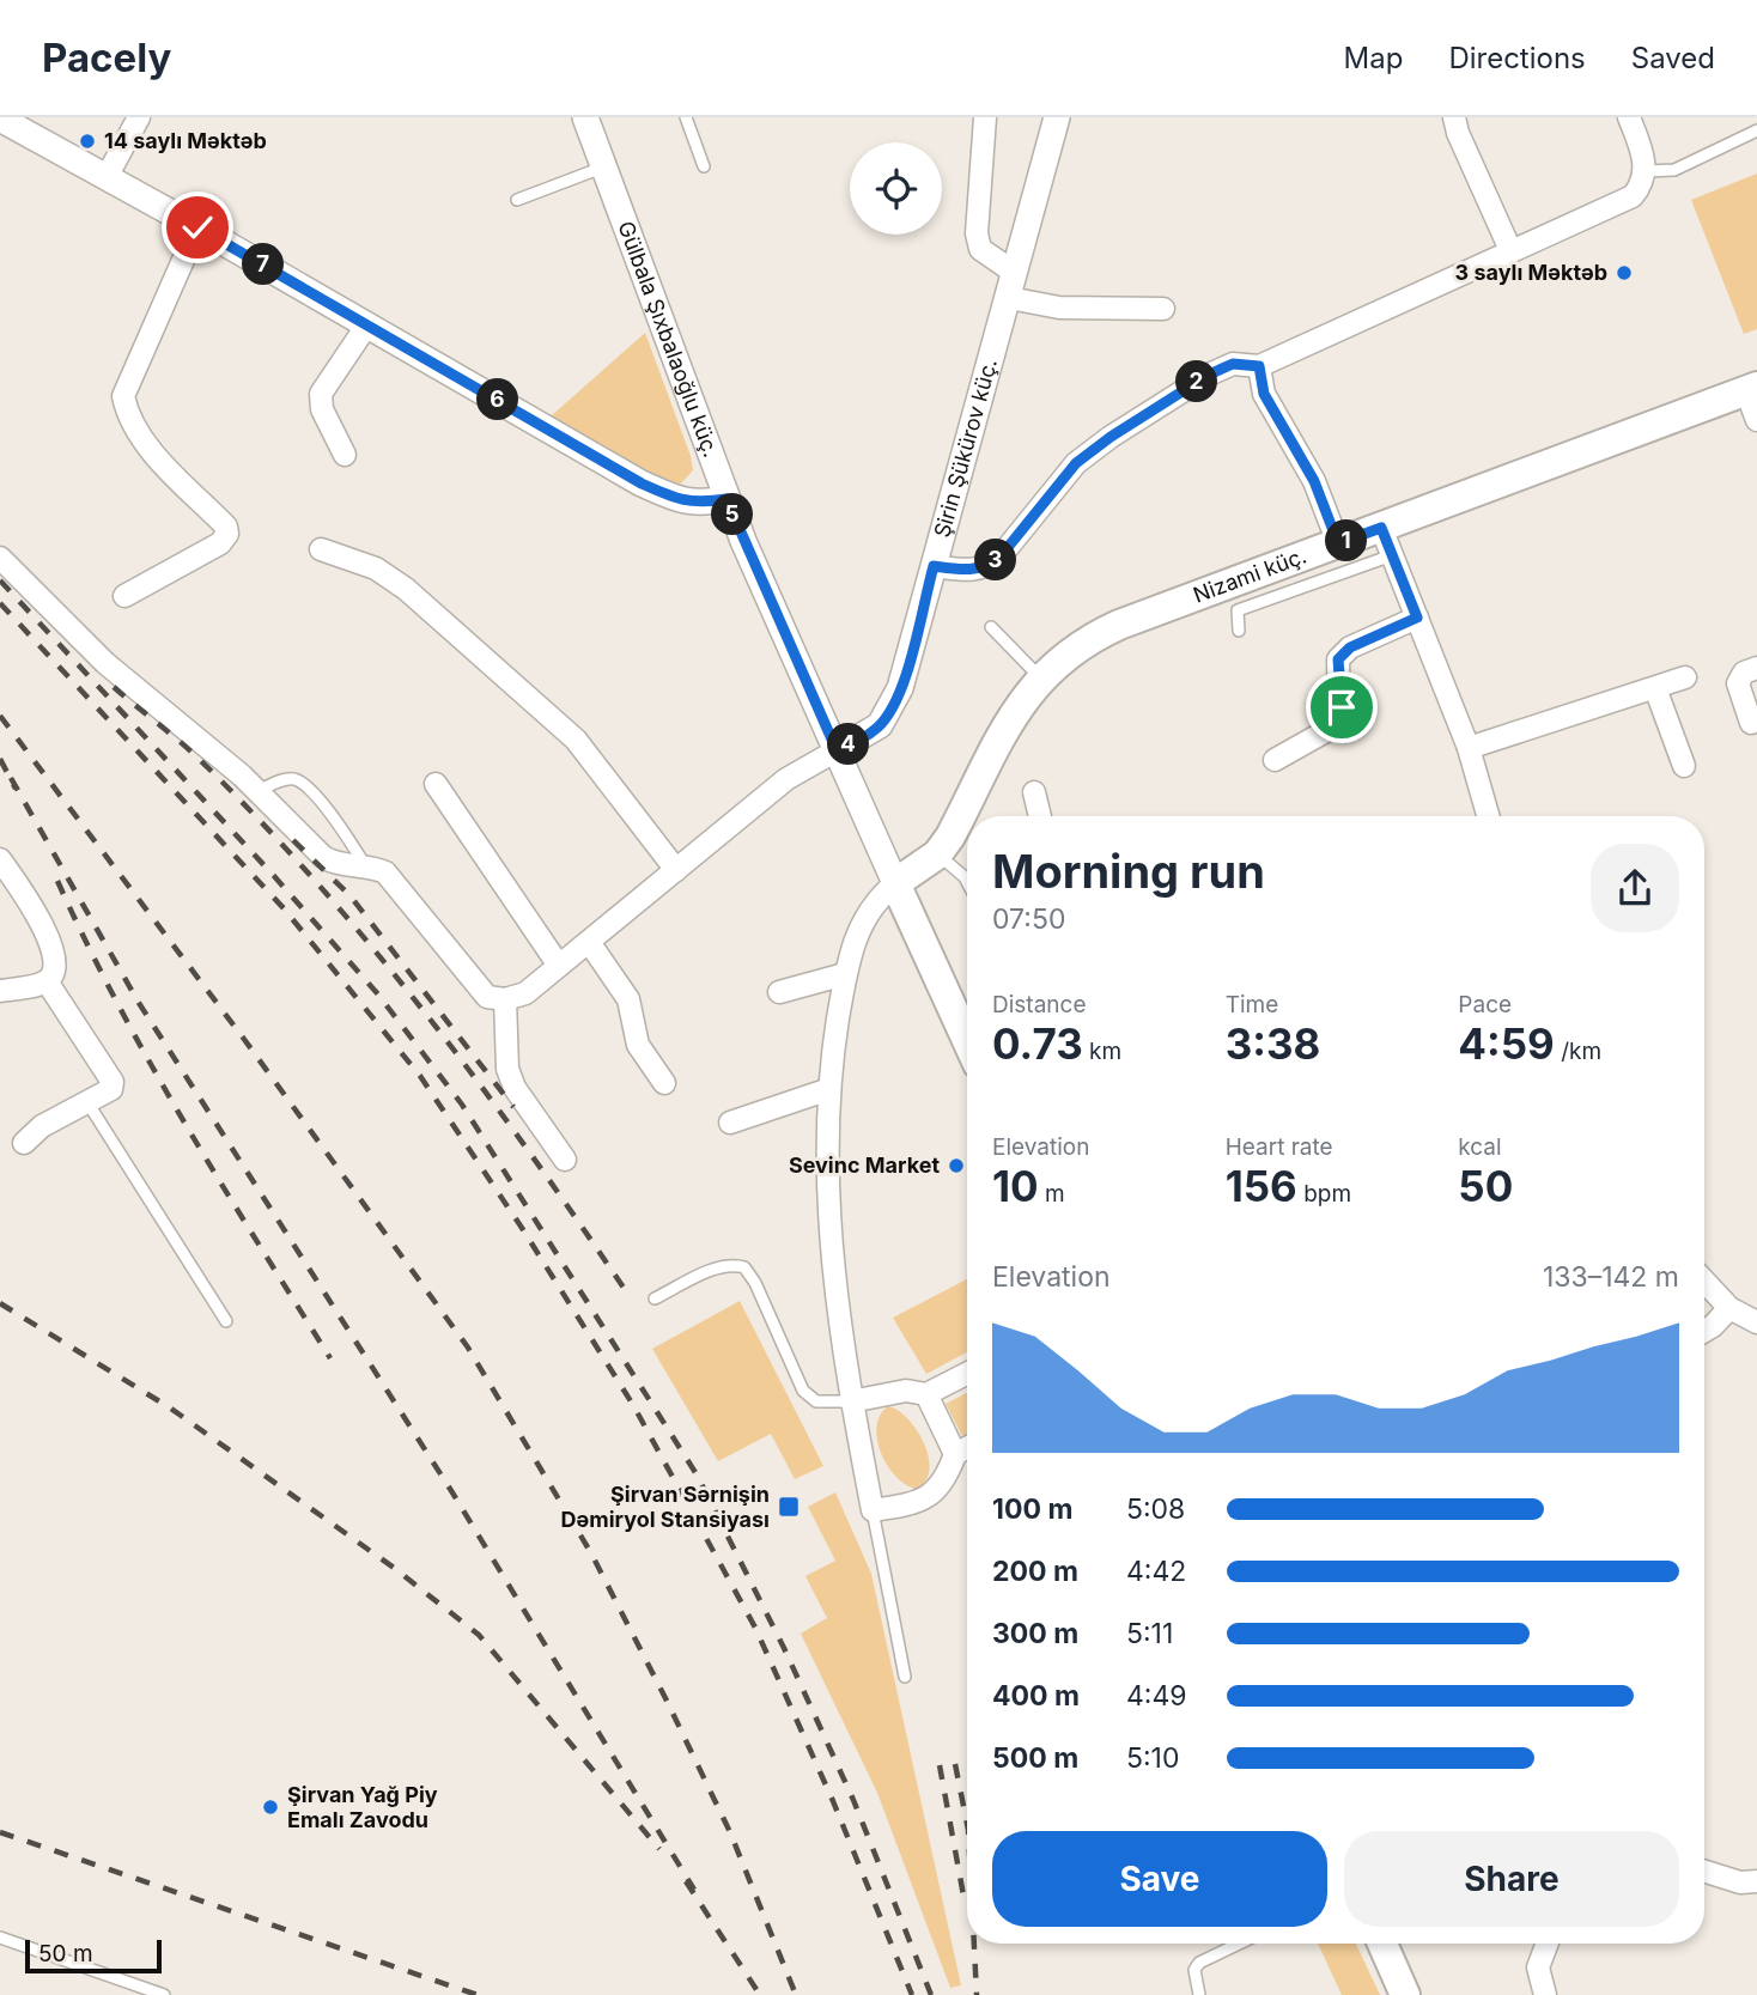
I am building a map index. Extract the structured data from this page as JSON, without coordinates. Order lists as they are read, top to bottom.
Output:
{
  "streets": {
    "main road": ["Gülbala Şıxbalaoğlu küç.", "Nizami küç."],
    "street": ["Şirin Şükürov küç."]
  },
  "crossings": [
    ["Gülbala Şıxbalaoğlu küç.", "Şirin Şükürov küç."],
    ["Gülbala Şıxbalaoğlu küç.", "Nizami küç."]
  ],
  "places": {
    "other": [
      "14 saylı Məktəb",
      "3 saylı Məktəb",
      "Sevinc Market",
      "Şirvan Yağ Piy Emalı Zavodu"
    ],
    "transit": ["Şirvan Sərnişin Dəmiryol Stansiyası"]
  },
  "scale_bar": "50 m",
  "page": {
    "header": "Pacely",
    "nav": ["Map", "Directions", "Saved"],
    "pins": [
      "7",
      "2",
      "6",
      "5",
      "1",
      "3",
      "4"
    ],
    "heading": ["Morning run", "07:50"],
    "stats": [
      ["Distance", "0.73 km"],
      ["Time", "3:38"],
      ["Pace", "4:59 /km"],
      ["Elevation", "10 m"],
      ["Heart rate", "156 bpm"],
      ["kcal", "50"]
    ],
    "chart": ["Elevation", "133–142 m"],
    "list": [
      {
        "name": "100 m",
        "note": "5:08"
      },
      {
        "name": "200 m",
        "note": "4:42"
      },
      {
        "name": "300 m",
        "note": "5:11"
      },
      {
        "name": "400 m",
        "note": "4:49"
      },
      {
        "name": "500 m",
        "note": "5:10"
      }
    ],
    "buttons": ["Save", "Share"],
    "scale": "50 m"
  }
}
